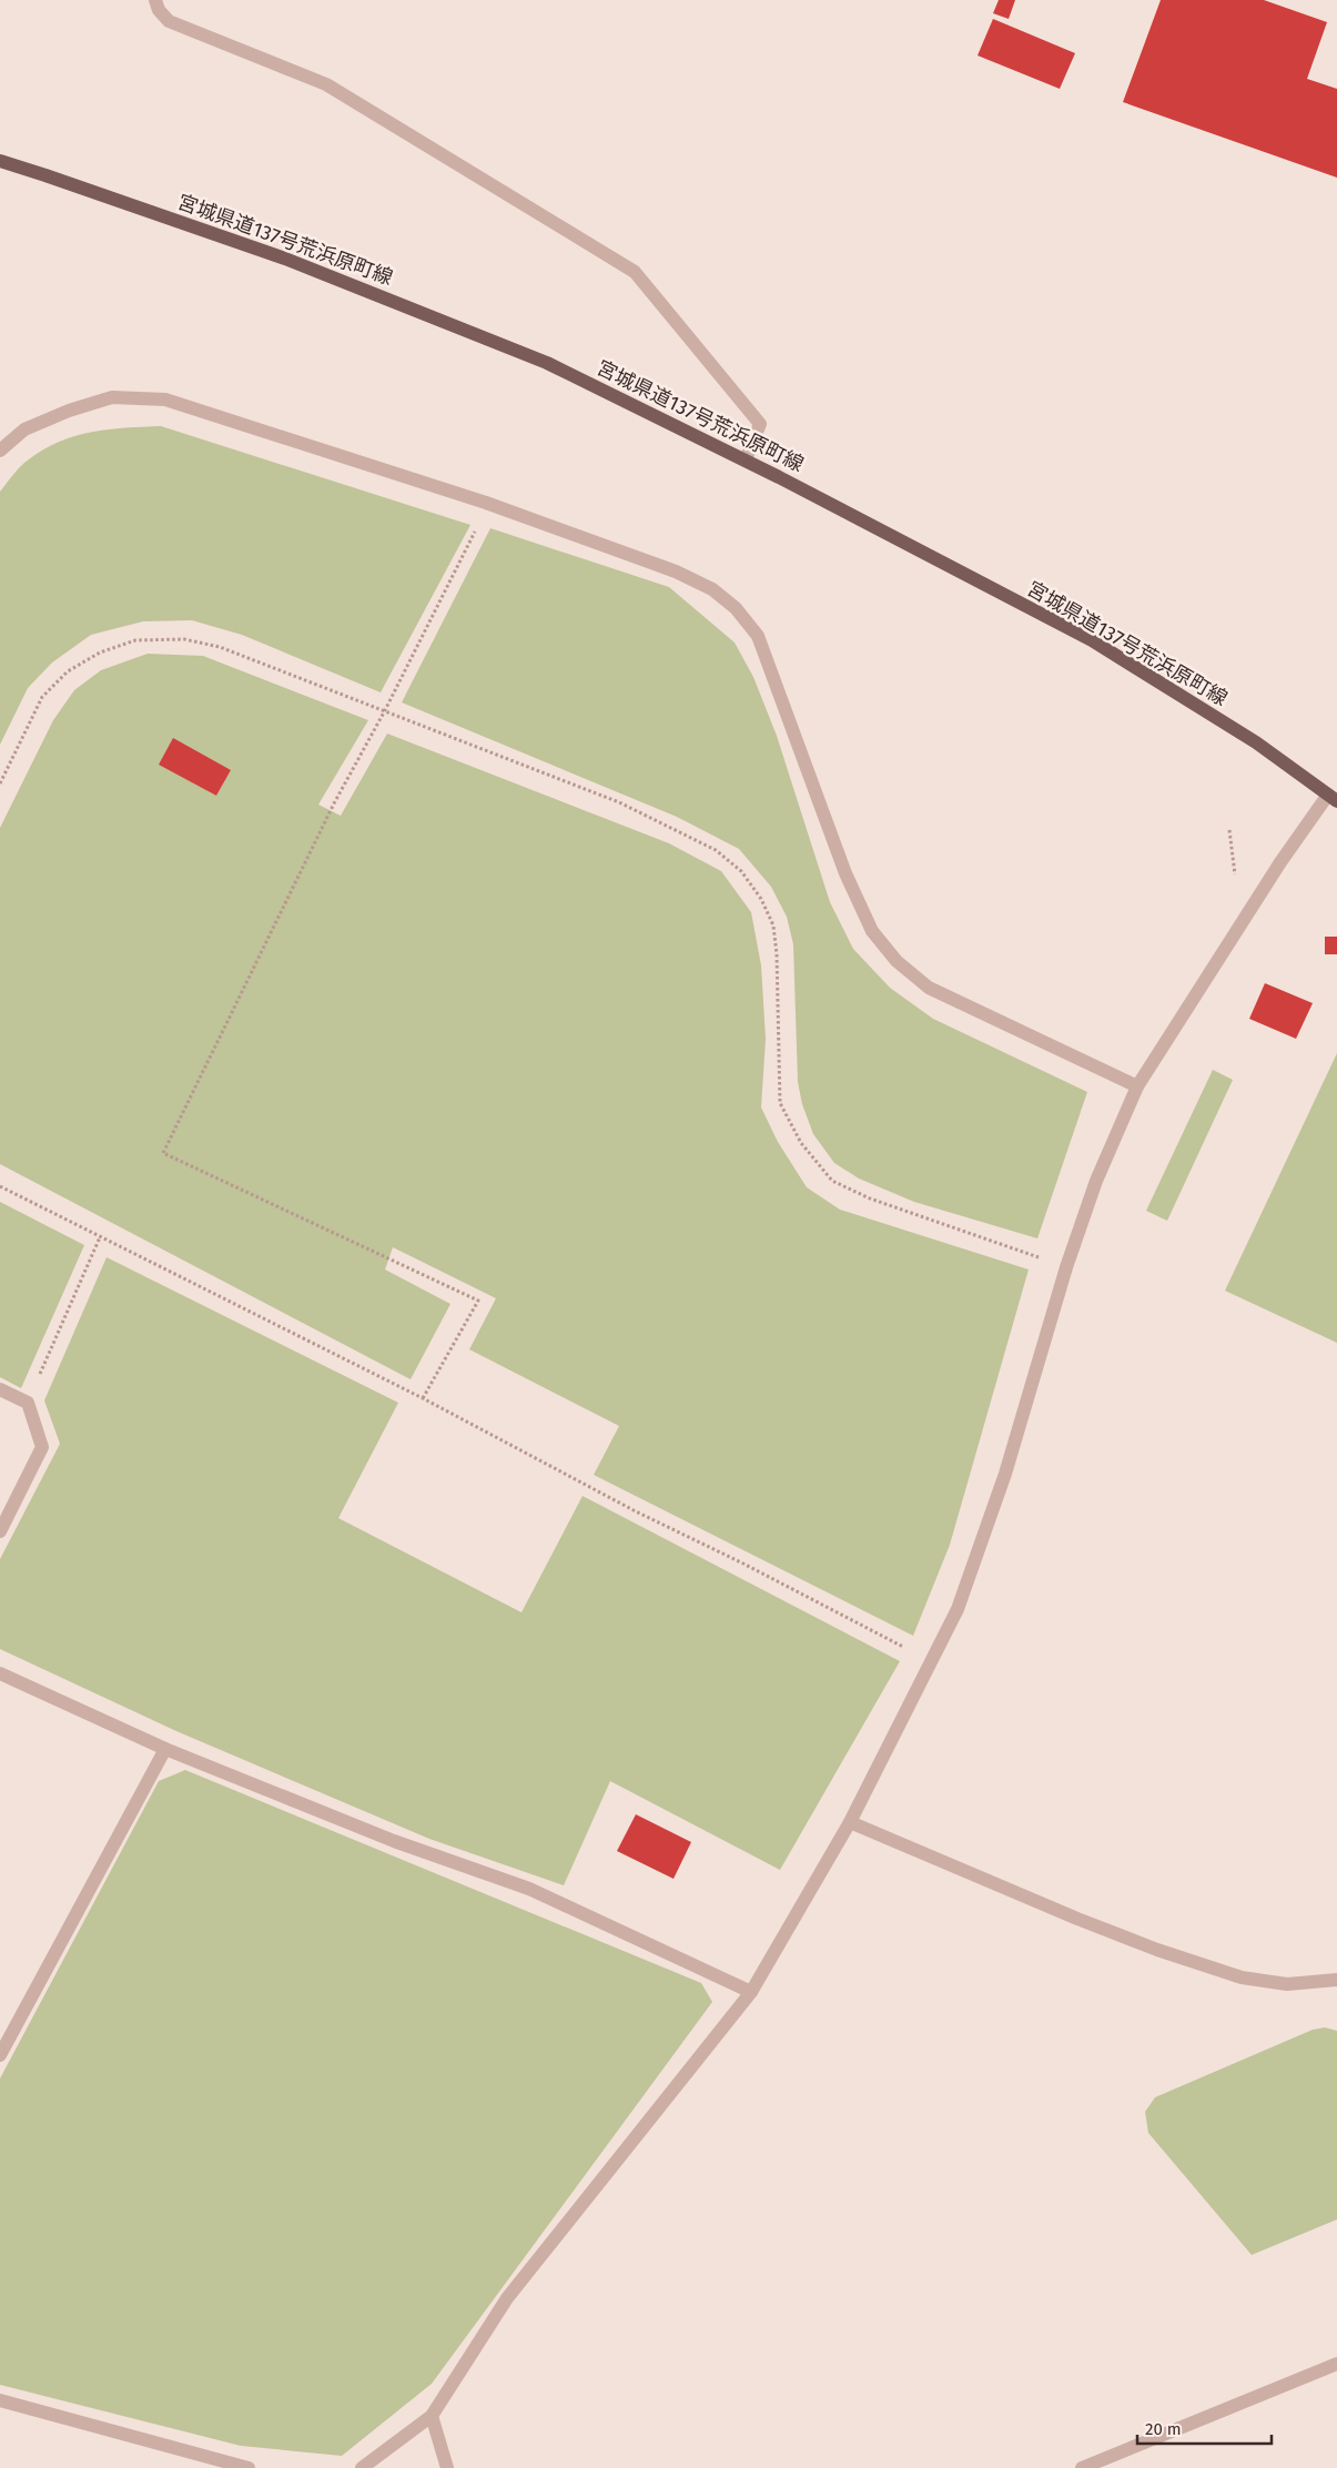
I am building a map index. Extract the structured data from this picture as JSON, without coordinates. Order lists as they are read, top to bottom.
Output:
{
  "streets": {
    "main road": ["宮城県道137号荒浜原町線"]
  },
  "scale_bar": "20 m"
}
